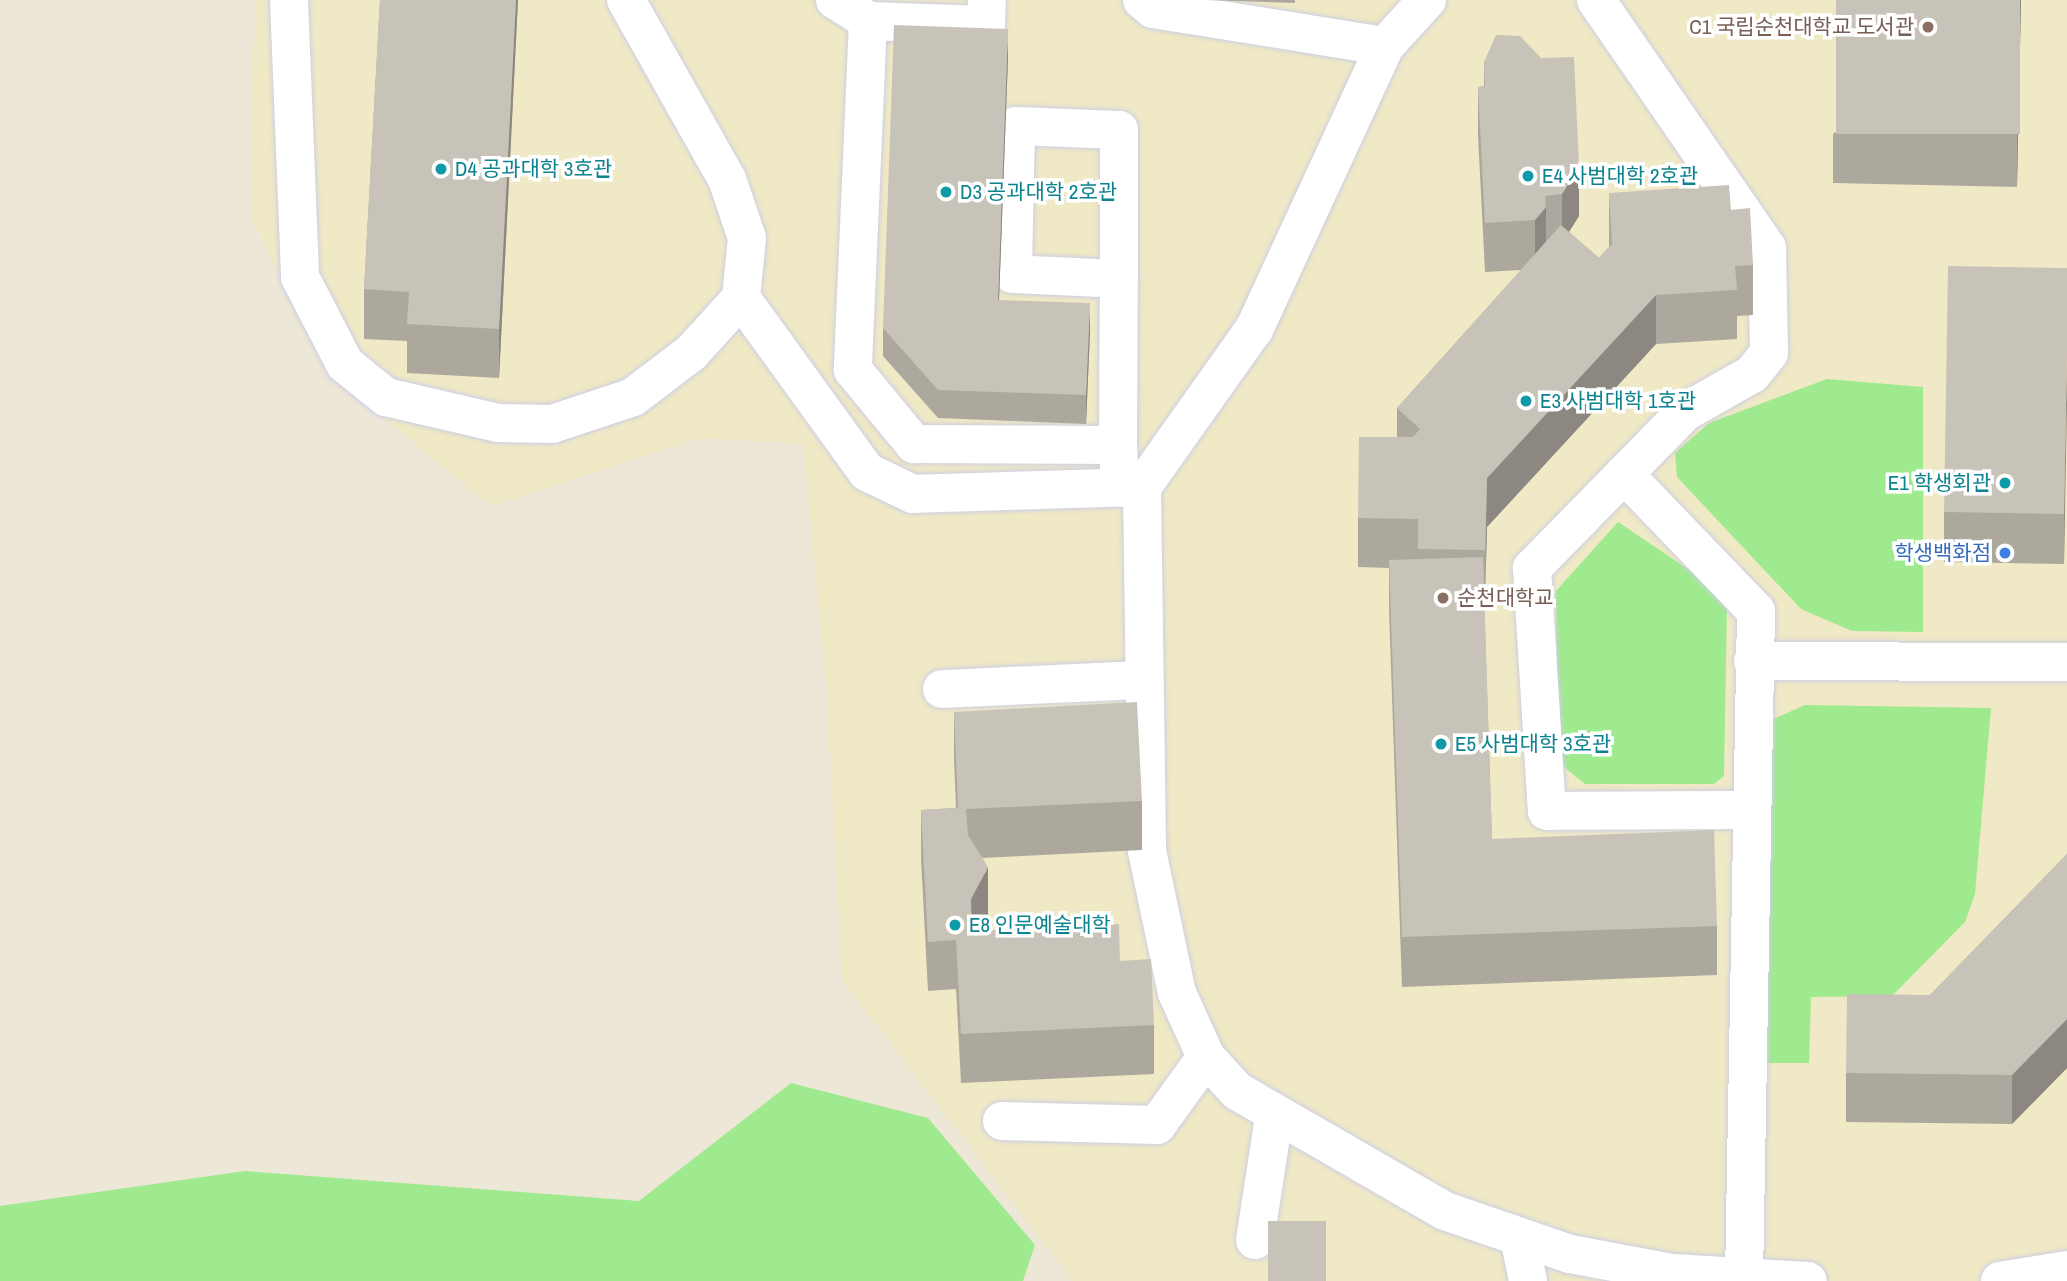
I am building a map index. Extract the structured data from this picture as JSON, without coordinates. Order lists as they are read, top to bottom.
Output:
{
  "places": [
    "C1 국립순천대학교 도서관",
    "D4 공과대학 3호관",
    "E4 사범대학 2호관",
    "D3 공과대학 2호관",
    "E3 사범대학 1호관",
    "E1 학생회관",
    "학생백화점",
    "순천대학교",
    "E5 사범대학 3호관",
    "E8 인문예술대학"
  ]
}
